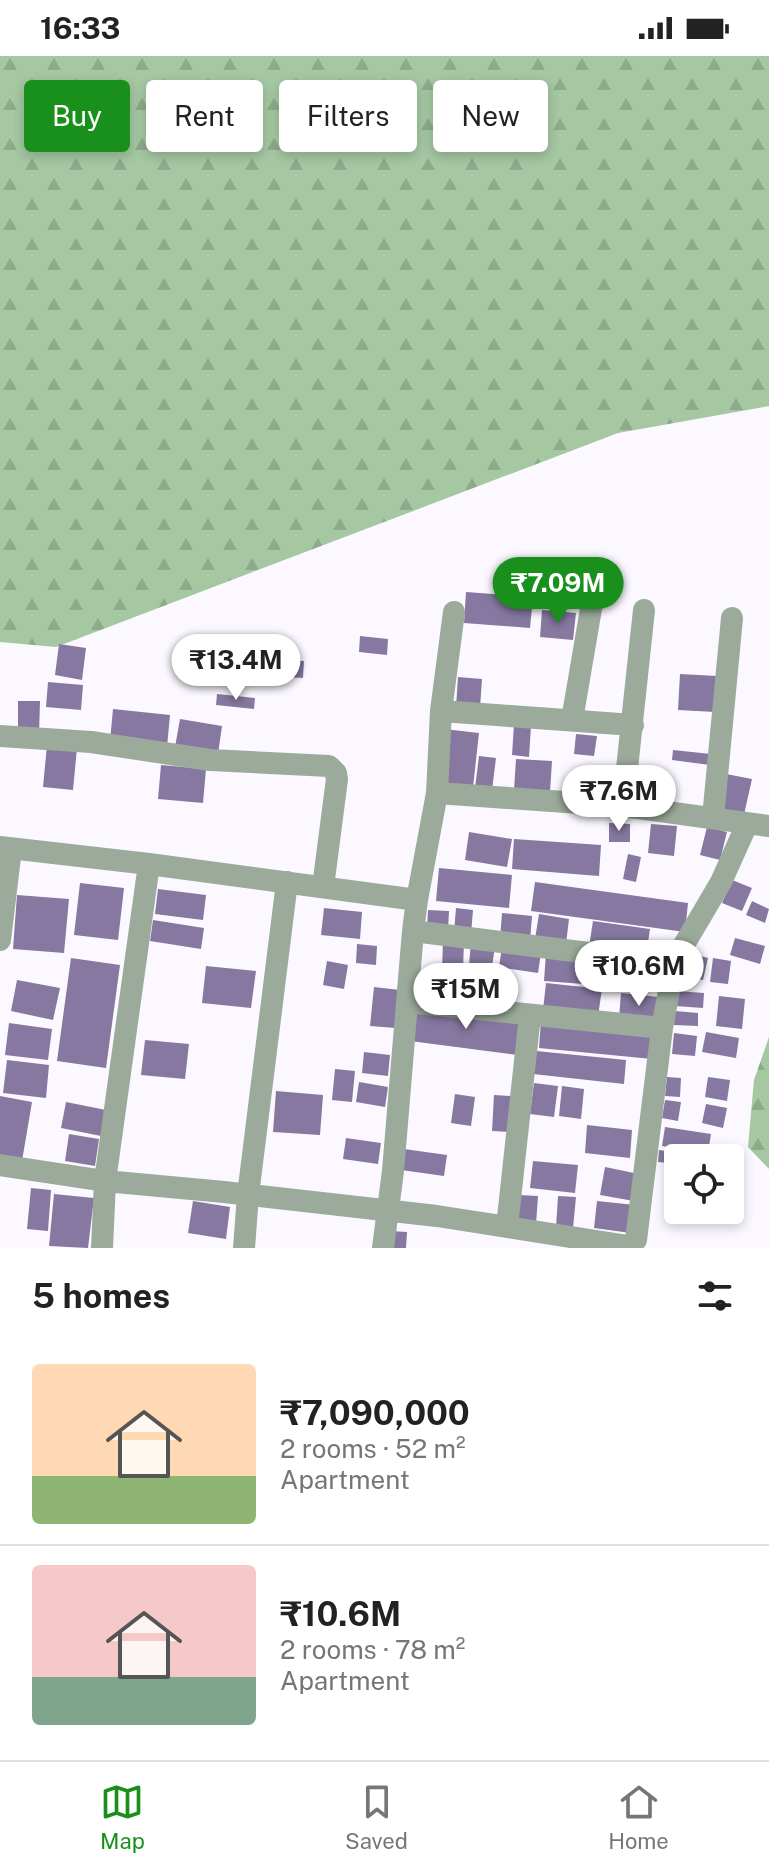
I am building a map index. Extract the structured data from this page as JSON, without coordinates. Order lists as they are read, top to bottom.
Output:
{
  "page": {
    "status": "16:33",
    "chip": [
      "Buy",
      "Rent",
      "Filters",
      "New"
    ],
    "price": [
      "₹7.09M",
      "₹13.4M",
      "₹7.6M",
      "₹10.6M",
      "₹15M"
    ],
    "heading": "5 homes",
    "list": [
      {
        "name": "₹7,090,000",
        "note": "2 rooms · 52 m² · Apartment"
      },
      {
        "name": "₹10.6M",
        "note": "2 rooms · 78 m² · Apartment"
      }
    ],
    "tabs": ["Map", "Saved", "Home"]
  }
}
